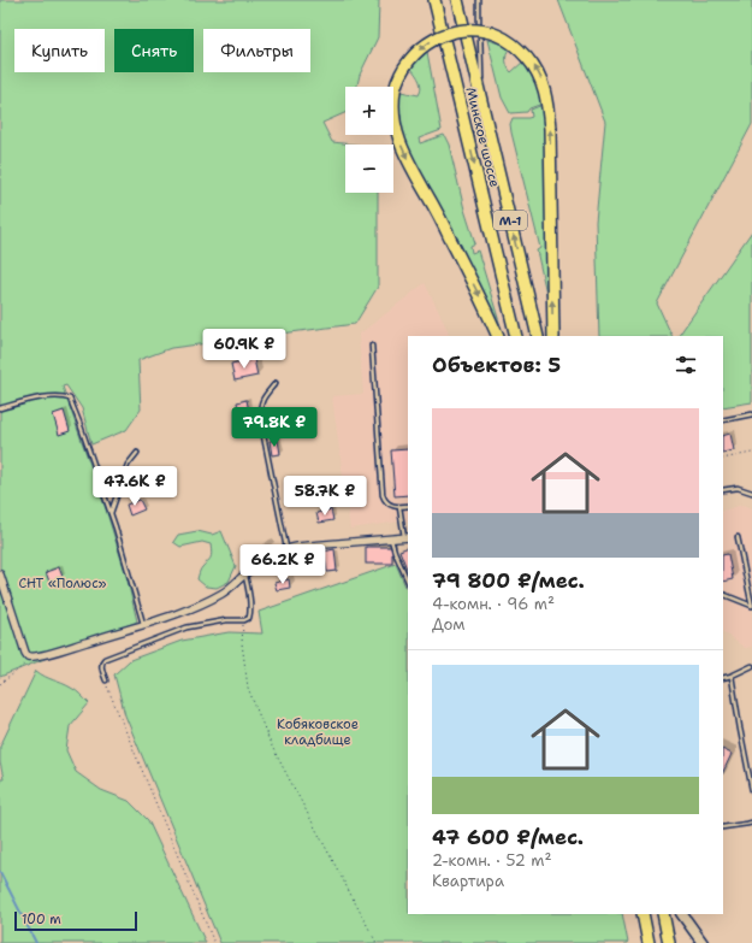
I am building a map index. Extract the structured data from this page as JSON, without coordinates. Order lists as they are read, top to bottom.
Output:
{
  "streets": {
    "highway": ["Минское шоссе", "М-1"]
  },
  "parks": ["СНТ «Полюс»", "Кобяковское кладбище"],
  "scale_bar": "100 m",
  "page": {
    "chip": ["Купить", "Снять", "Фильтры"],
    "map_buttons": ["+", "−"],
    "price": [
      "60.9K ₽",
      "79.8K ₽",
      "47.6K ₽",
      "58.7K ₽",
      "66.2K ₽"
    ],
    "heading": "Объектов: 5",
    "list": [
      {
        "name": "79 800 ₽/мес.",
        "note": "4-комн. · 96 m² · Дом"
      },
      {
        "name": "47 600 ₽/мес.",
        "note": "2-комн. · 52 m² · Квартира"
      }
    ],
    "scale": "100 m"
  }
}
